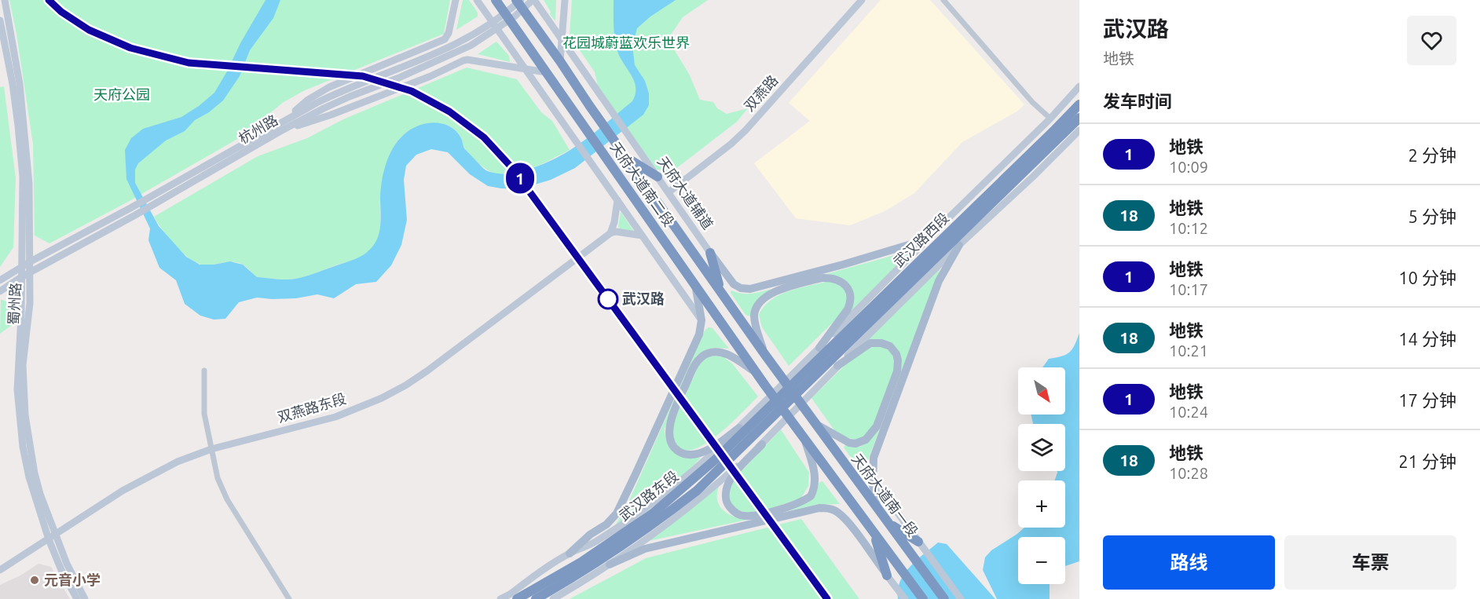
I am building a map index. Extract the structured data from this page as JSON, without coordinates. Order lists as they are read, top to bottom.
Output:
{
  "streets": {
    "highway": [
      "天府大道南二段",
      "武汉路西段",
      "天府大道南一段",
      "武汉路东段"
    ],
    "main road": [
      "双燕路",
      "杭州路",
      "天府大道辅道",
      "蜀州路",
      "双燕路东段"
    ]
  },
  "crossings": [
    ["双燕路", "天府大道辅道"],
    ["杭州路", "蜀州路"],
    ["天府大道南二段", "天府大道南一段"],
    ["武汉路西段", "武汉路东段"],
    ["蜀州路", "双燕路东段"]
  ],
  "parks": ["花园城蔚蓝欢乐世界", "天府公园"],
  "places": ["武汉路", "元音小学"],
  "lines": ["metro line 1"],
  "north": "bottom right",
  "page": {
    "on_map": "1",
    "heading": [
      ["武汉路", "地铁"],
      "发车时间"
    ],
    "list": [
      {
        "mark": "1",
        "name": "地铁",
        "note": "10:09",
        "value": "2 分钟"
      },
      {
        "mark": "18",
        "name": "地铁",
        "note": "10:12",
        "value": "5 分钟"
      },
      {
        "mark": "1",
        "name": "地铁",
        "note": "10:17",
        "value": "10 分钟"
      },
      {
        "mark": "18",
        "name": "地铁",
        "note": "10:21",
        "value": "14 分钟"
      },
      {
        "mark": "1",
        "name": "地铁",
        "note": "10:24",
        "value": "17 分钟"
      },
      {
        "mark": "18",
        "name": "地铁",
        "note": "10:28",
        "value": "21 分钟"
      }
    ],
    "map_buttons": ["+", "−"],
    "buttons": ["路线", "车票"]
  }
}
